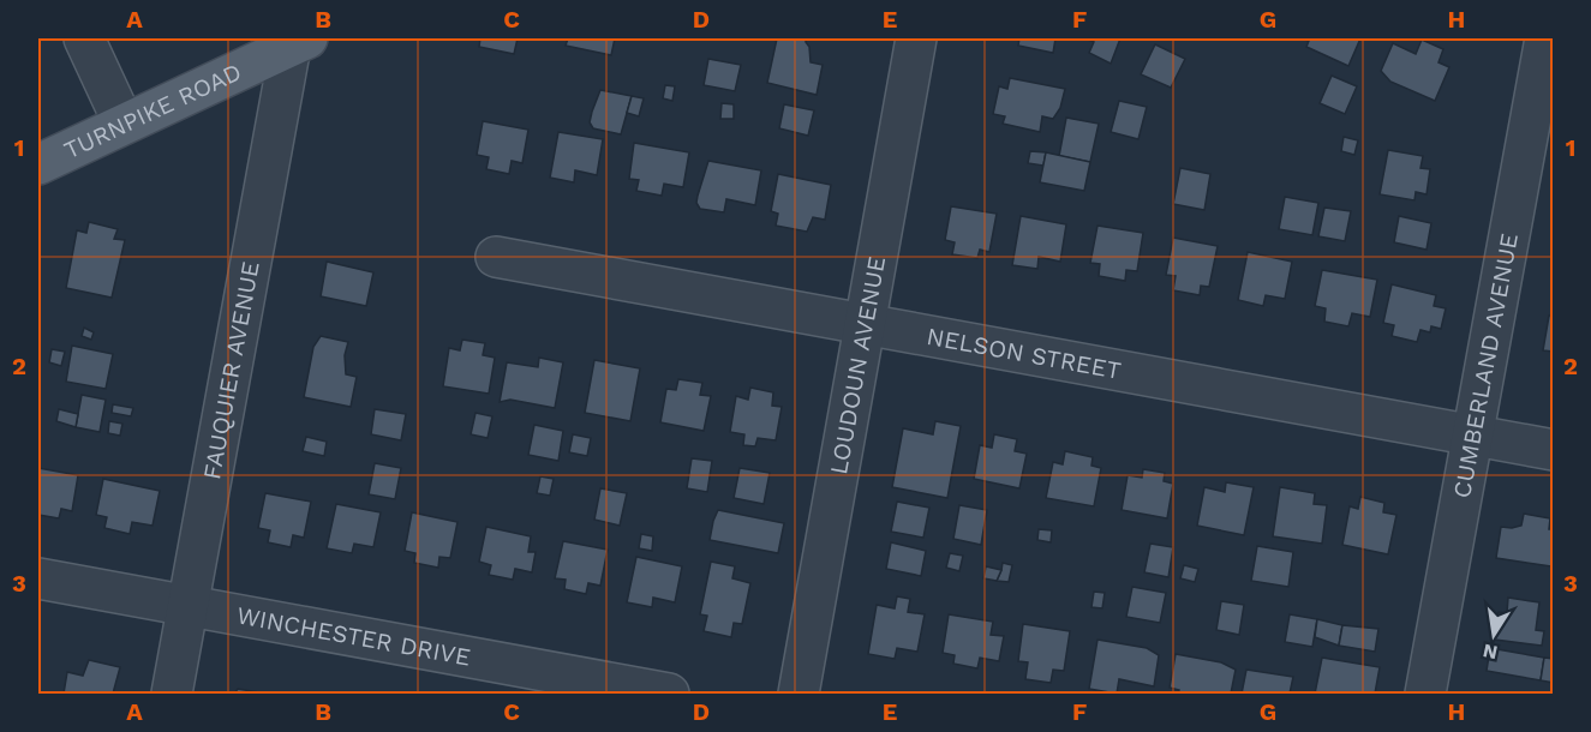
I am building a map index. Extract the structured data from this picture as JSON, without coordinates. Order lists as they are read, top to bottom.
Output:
{
  "streets": {
    "main road": ["TURNPIKE ROAD"],
    "street": [
      "NELSON STREET",
      "LOUDOUN AVENUE",
      "CUMBERLAND AVENUE",
      "FAUQUIER AVENUE",
      "WINCHESTER DRIVE"
    ]
  },
  "crossings": [
    ["TURNPIKE ROAD", "FAUQUIER AVENUE"],
    ["NELSON STREET", "LOUDOUN AVENUE"],
    ["NELSON STREET", "CUMBERLAND AVENUE"],
    ["FAUQUIER AVENUE", "WINCHESTER DRIVE"]
  ],
  "north": "bottom",
  "grid": {
    "columns": [
      "A",
      "B",
      "C",
      "D",
      "E",
      "F",
      "G",
      "H"
    ],
    "rows": ["1", "2", "3"]
  }
}
